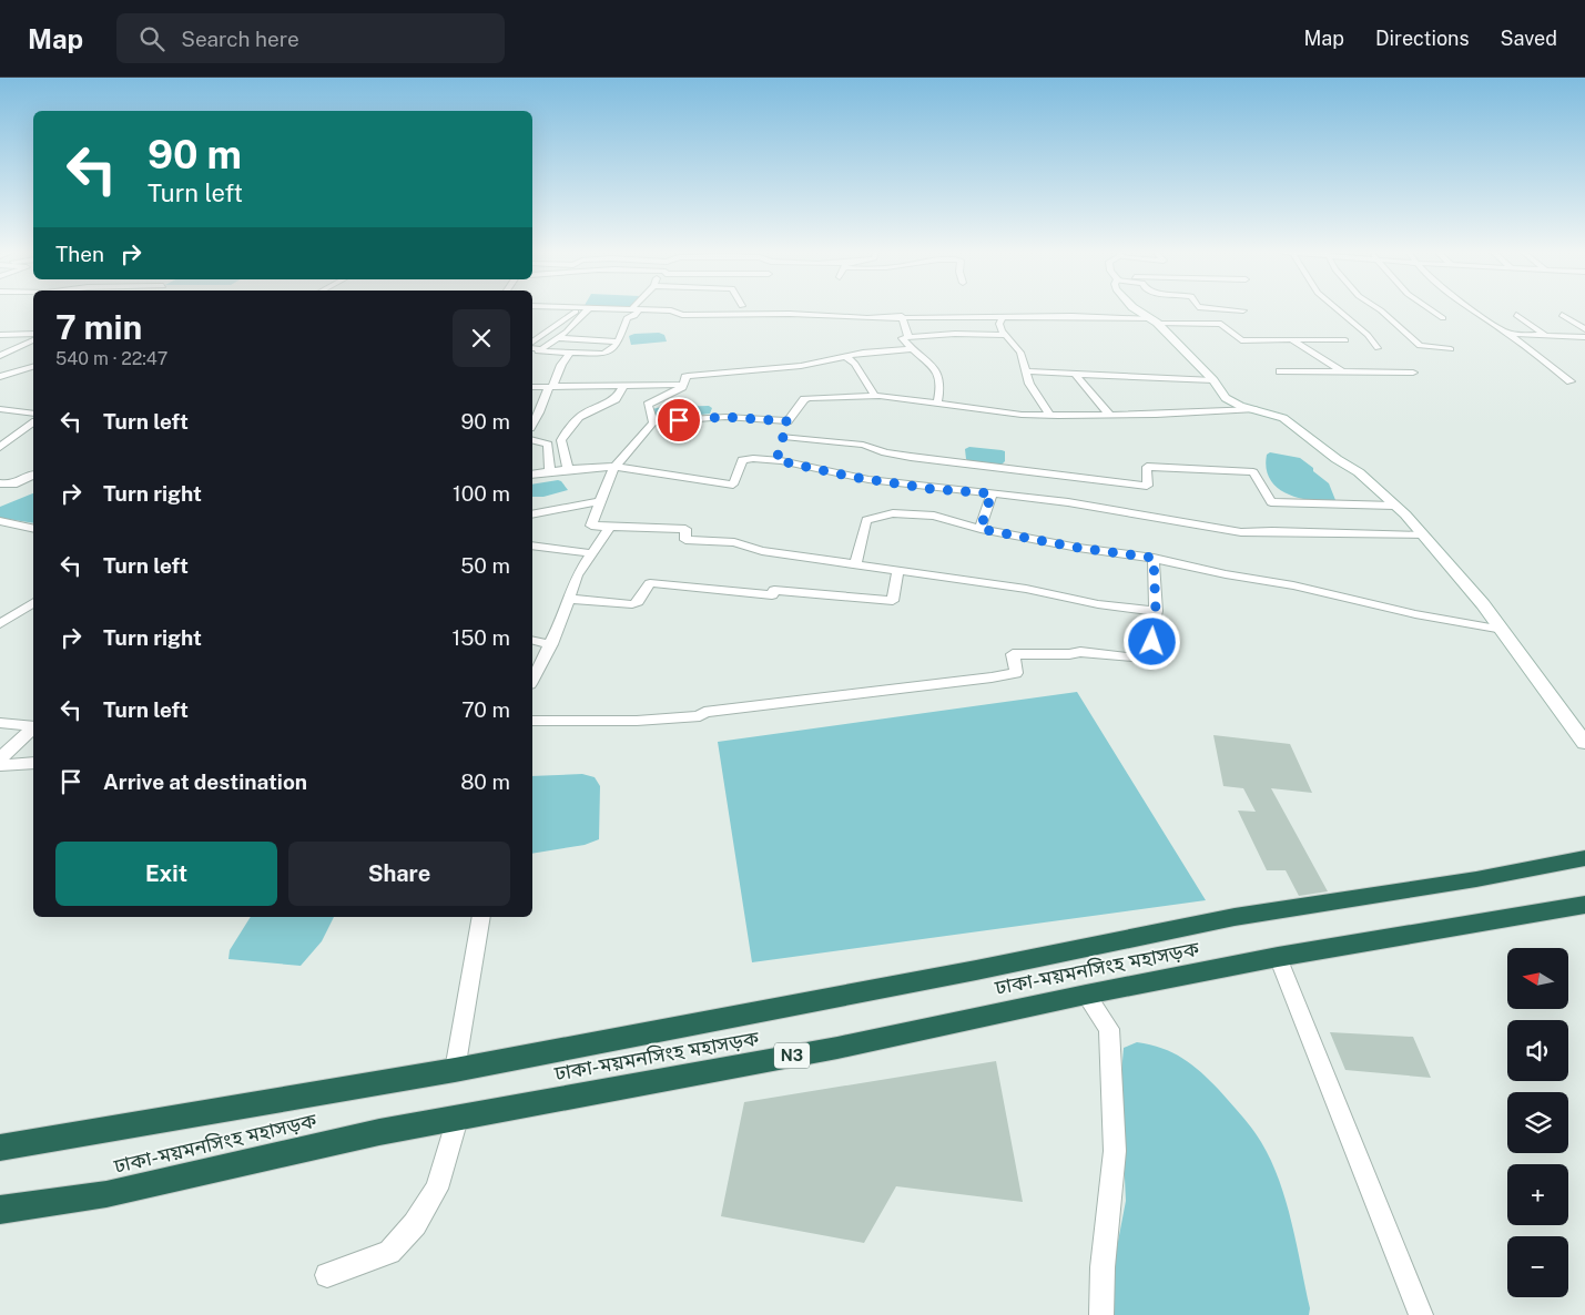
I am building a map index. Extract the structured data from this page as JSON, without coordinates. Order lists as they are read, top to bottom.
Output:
{
  "streets": {
    "highway": ["ঢাকা-ময়মনসিংহ মহাসড়ক", "N3"]
  },
  "north": "left",
  "page": {
    "header": "Map",
    "search": "Search here",
    "nav": ["Map", "Directions", "Saved"],
    "turn": ["90 m", "Turn left"],
    "then": "Then",
    "heading": ["7 min", "540 m · 22:47"],
    "list": [
      {
        "name": "Turn left",
        "value": "90 m"
      },
      {
        "name": "Turn right",
        "value": "100 m"
      },
      {
        "name": "Turn left",
        "value": "50 m"
      },
      {
        "name": "Turn right",
        "value": "150 m"
      },
      {
        "name": "Turn left",
        "value": "70 m"
      },
      {
        "name": "Arrive at destination",
        "value": "80 m"
      }
    ],
    "buttons": ["Exit", "Share"],
    "map_buttons": ["+", "−"]
  }
}
